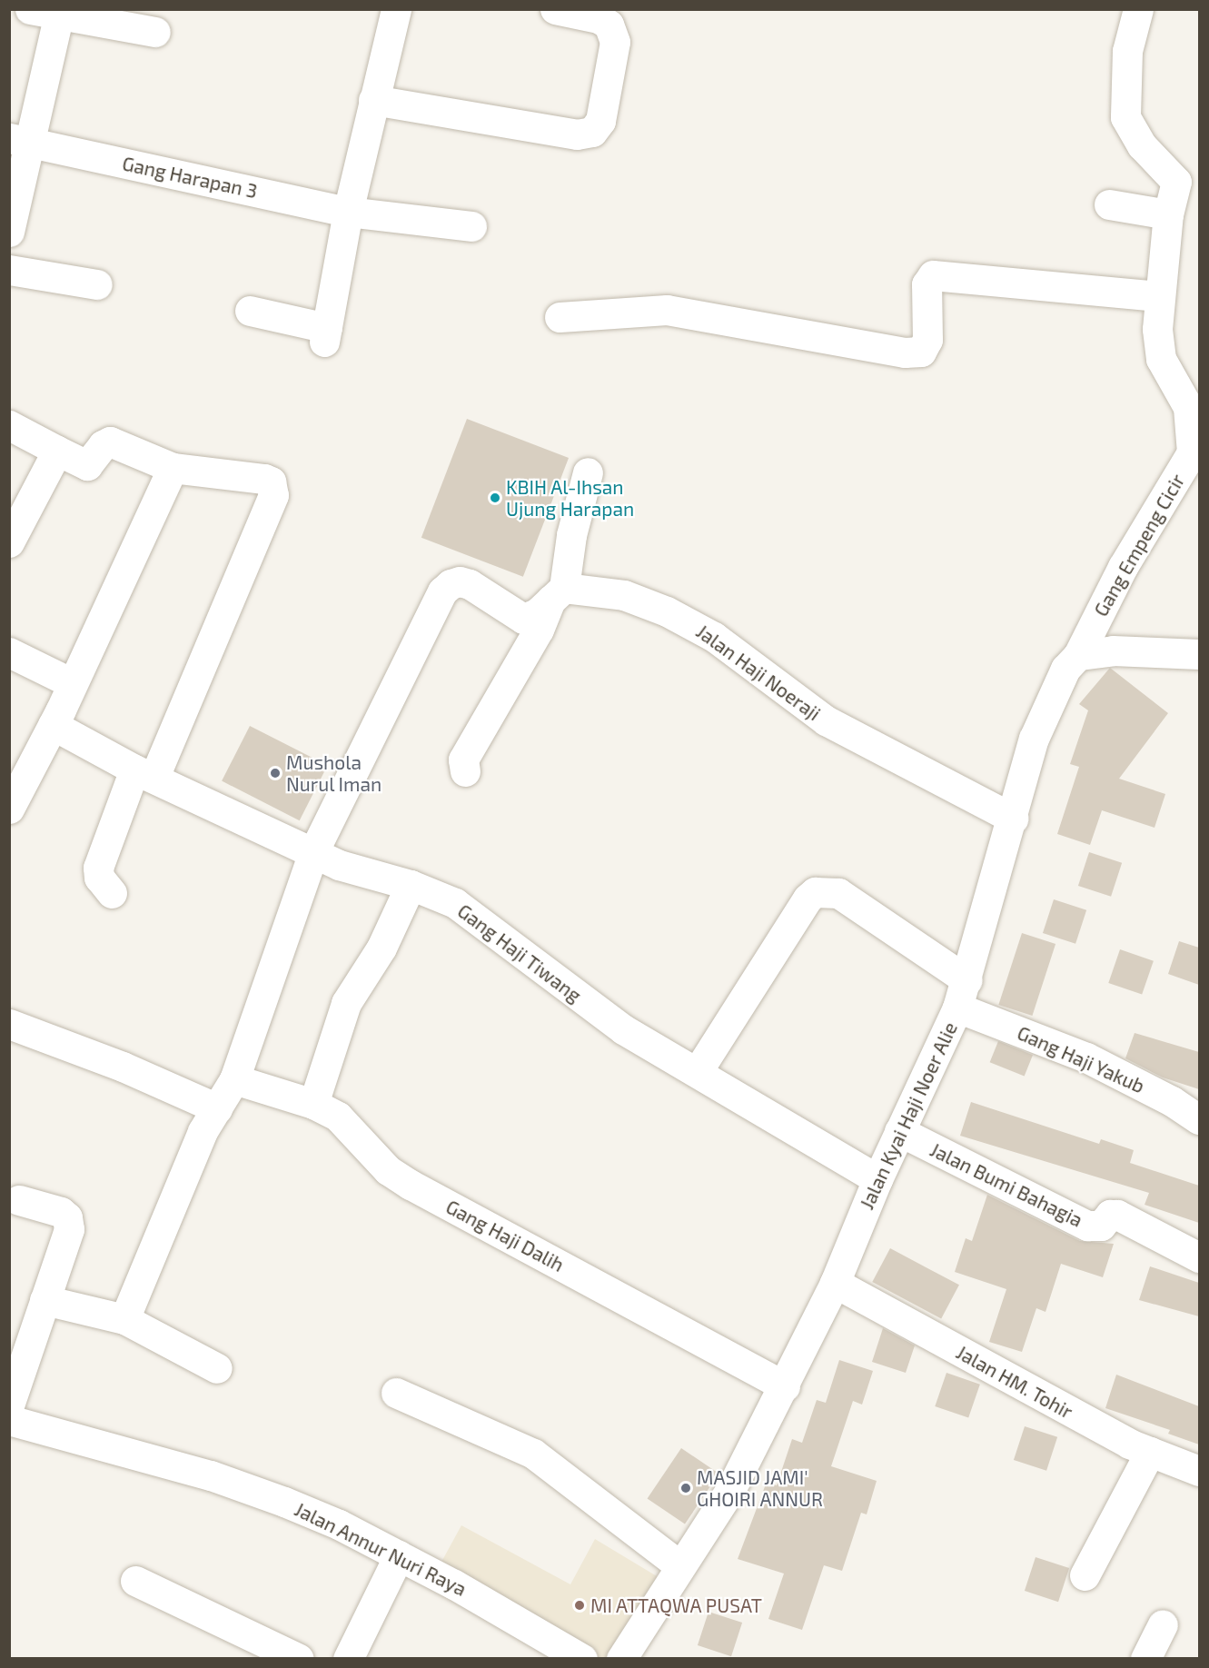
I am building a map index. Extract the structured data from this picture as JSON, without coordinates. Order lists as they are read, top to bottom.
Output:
{
  "streets": {
    "street": [
      "Gang Harapan 3",
      "Gang Empeng Cicir",
      "Jalan Haji Noeraji",
      "Gang Haji Tiwang",
      "Gang Haji Yakub",
      "Jalan Kyai Haji Noer Alie",
      "Jalan Bumi Bahagia",
      "Gang Haji Dalih",
      "Jalan HM. Tohir",
      "Jalan Annur Nuri Raya"
    ]
  },
  "crossings": [
    ["Gang Empeng Cicir", "Jalan Kyai Haji Noer Alie"],
    ["Jalan Haji Noeraji", "Jalan Kyai Haji Noer Alie"],
    ["Gang Haji Tiwang", "Jalan Kyai Haji Noer Alie"],
    ["Gang Haji Yakub", "Jalan Kyai Haji Noer Alie"],
    ["Jalan Kyai Haji Noer Alie", "Jalan Bumi Bahagia"],
    ["Jalan Kyai Haji Noer Alie", "Gang Haji Dalih"],
    ["Jalan Kyai Haji Noer Alie", "Jalan HM. Tohir"]
  ],
  "places": [
    "KBIH Al-Ihsan Ujung Harapan",
    "Mushola Nurul Iman",
    "MASJID JAMI' GHOIRI ANNUR",
    "MI ATTAQWA PUSAT"
  ]
}
